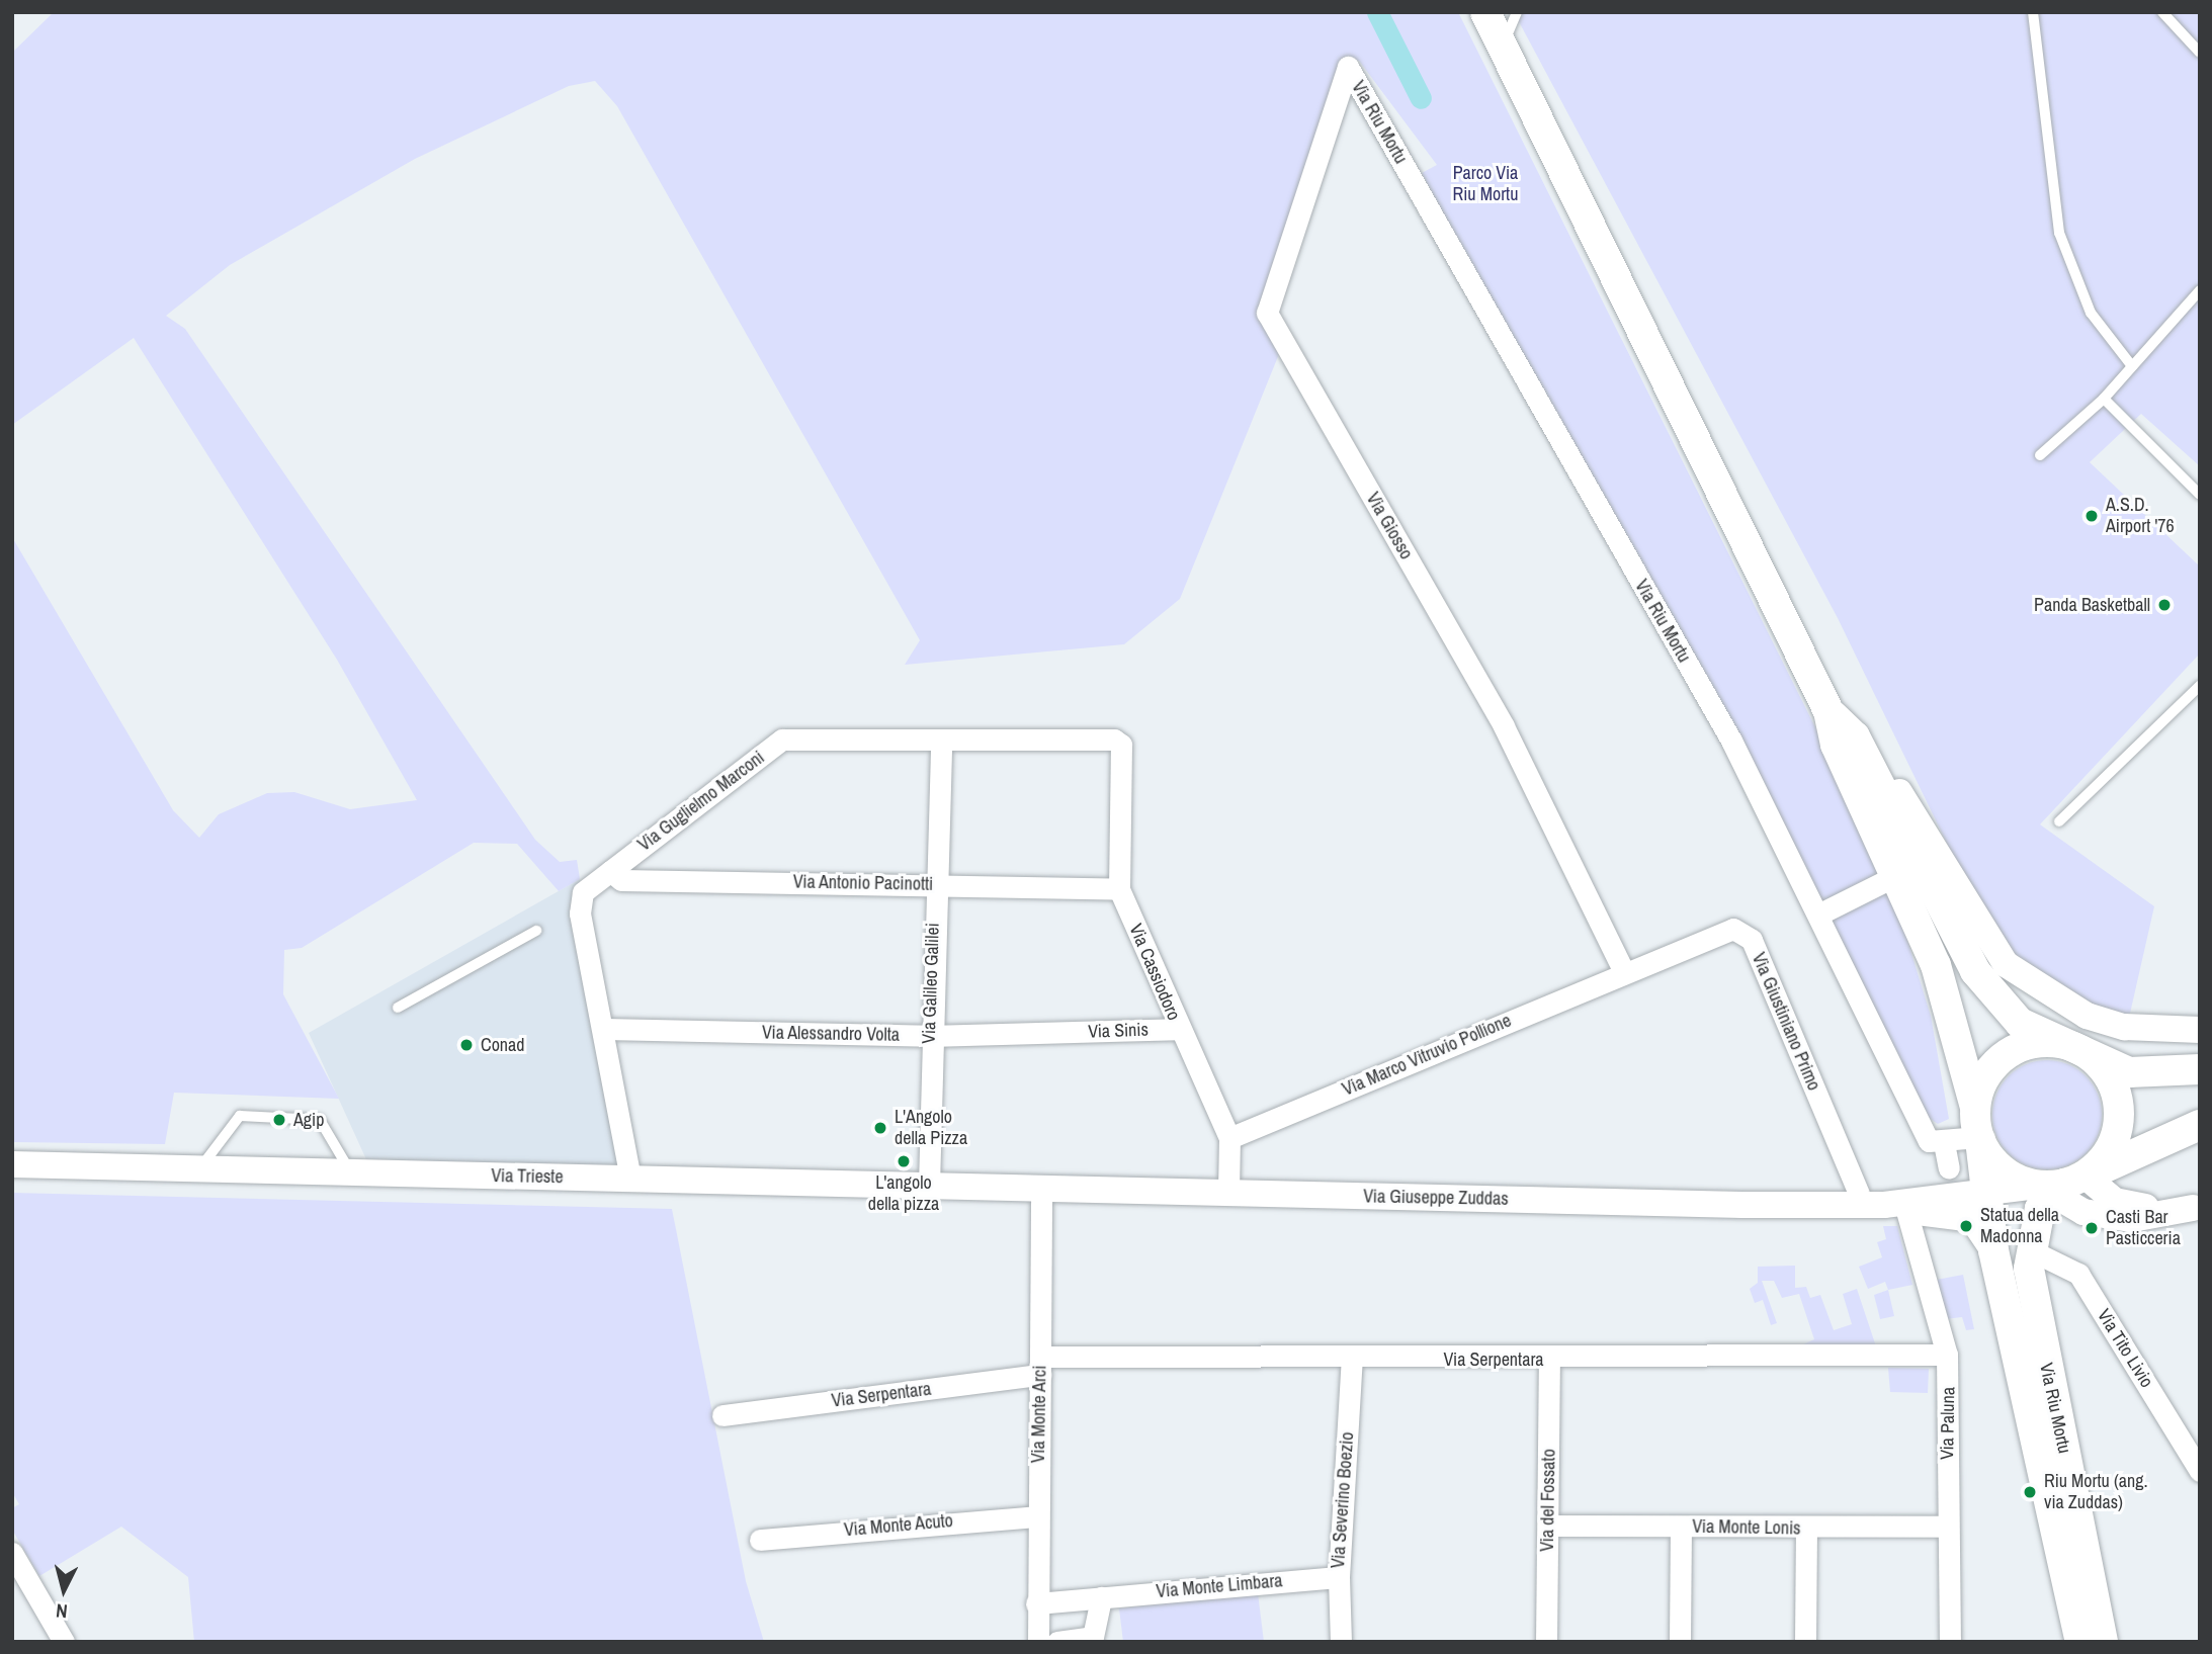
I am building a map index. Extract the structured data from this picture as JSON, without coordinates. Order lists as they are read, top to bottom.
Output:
{
  "streets": {
    "main road": ["Via Riu Mortu"],
    "street": [
      "Via Giosso",
      "Via Guglielmo Marconi",
      "Via Antonio Pacinotti",
      "Via Cassiodoro",
      "Via Galileo Galilei",
      "Via Giustiniano Primo",
      "Via Sinis",
      "Via Alessandro Volta",
      "Via Marco Vitruvio Pollione",
      "Via Trieste",
      "Via Giuseppe Zuddas",
      "Via Tito Livio",
      "Via Serpentara",
      "Via Monte Arci",
      "Via Paluna",
      "Via Severino Boezio",
      "Via del Fossato",
      "Via Monte Acuto",
      "Via Monte Lonis",
      "Via Monte Limbara"
    ]
  },
  "crossings": [
    ["Via Riu Mortu", "Via Giosso"],
    ["Via Riu Mortu", "Via Giuseppe Zuddas"],
    ["Via Riu Mortu", "Via Tito Livio"],
    ["Via Giosso", "Via Giustiniano Primo"],
    ["Via Giosso", "Via Marco Vitruvio Pollione"],
    ["Via Guglielmo Marconi", "Via Antonio Pacinotti"],
    ["Via Guglielmo Marconi", "Via Cassiodoro"],
    ["Via Guglielmo Marconi", "Via Galileo Galilei"],
    ["Via Guglielmo Marconi", "Via Alessandro Volta"],
    ["Via Guglielmo Marconi", "Via Trieste"],
    ["Via Antonio Pacinotti", "Via Cassiodoro"],
    ["Via Antonio Pacinotti", "Via Galileo Galilei"],
    ["Via Cassiodoro", "Via Sinis"],
    ["Via Cassiodoro", "Via Marco Vitruvio Pollione"],
    ["Via Cassiodoro", "Via Giuseppe Zuddas"],
    ["Via Galileo Galilei", "Via Alessandro Volta"],
    ["Via Galileo Galilei", "Via Trieste"],
    ["Via Giustiniano Primo", "Via Marco Vitruvio Pollione"],
    ["Via Giustiniano Primo", "Via Giuseppe Zuddas"],
    ["Via Sinis", "Via Alessandro Volta"],
    ["Via Trieste", "Via Giuseppe Zuddas"],
    ["Via Trieste", "Via Monte Arci"],
    ["Via Giuseppe Zuddas", "Via Monte Arci"],
    ["Via Giuseppe Zuddas", "Via Paluna"],
    ["Via Serpentara", "Via Monte Arci"],
    ["Via Serpentara", "Via Paluna"],
    ["Via Serpentara", "Via Severino Boezio"],
    ["Via Serpentara", "Via del Fossato"],
    ["Via Monte Arci", "Via Monte Acuto"],
    ["Via Monte Arci", "Via Monte Limbara"],
    ["Via Paluna", "Via Monte Lonis"],
    ["Via Severino Boezio", "Via Monte Limbara"],
    ["Via del Fossato", "Via Monte Lonis"]
  ],
  "parks": ["Parco Via Riu Mortu"],
  "places": [
    "A.S.D. Airport '76",
    "Panda Basketball",
    "Conad",
    "Agip",
    "L'Angolo della Pizza",
    "L'angolo della pizza",
    "Statua della Madonna",
    "Casti Bar Pasticceria",
    "Riu Mortu (ang. via Zuddas)"
  ],
  "north": "bottom"
}
